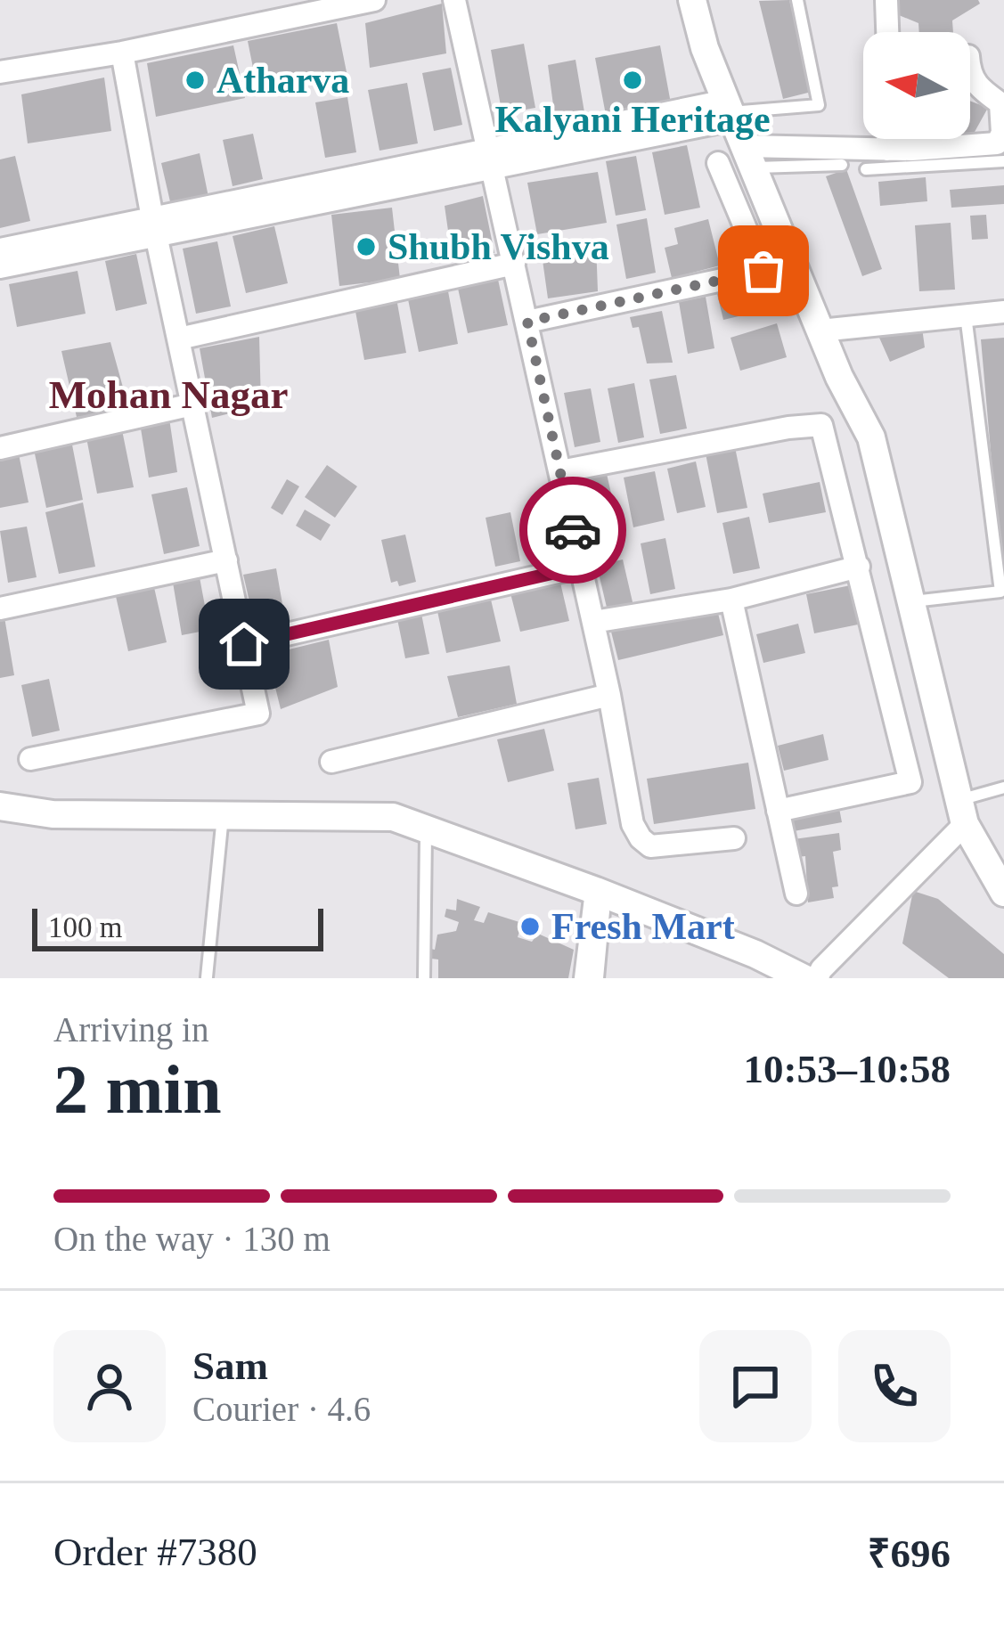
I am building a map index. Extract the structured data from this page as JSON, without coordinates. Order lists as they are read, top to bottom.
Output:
{
  "districts": ["Mohan Nagar"],
  "places": [
    "Atharva",
    "Kalyani Heritage",
    "Shubh Vishva",
    "Fresh Mart"
  ],
  "scale_bar": "100 m",
  "north": "left",
  "page": {
    "scale": "100 m",
    "heading": ["2 min", "Arriving in", "10:53–10:58"],
    "panel": [
      "Sam",
      "Courier · 4.6",
      "Order #7380",
      "₹696"
    ],
    "bar": "On the way · 130 m"
  }
}
